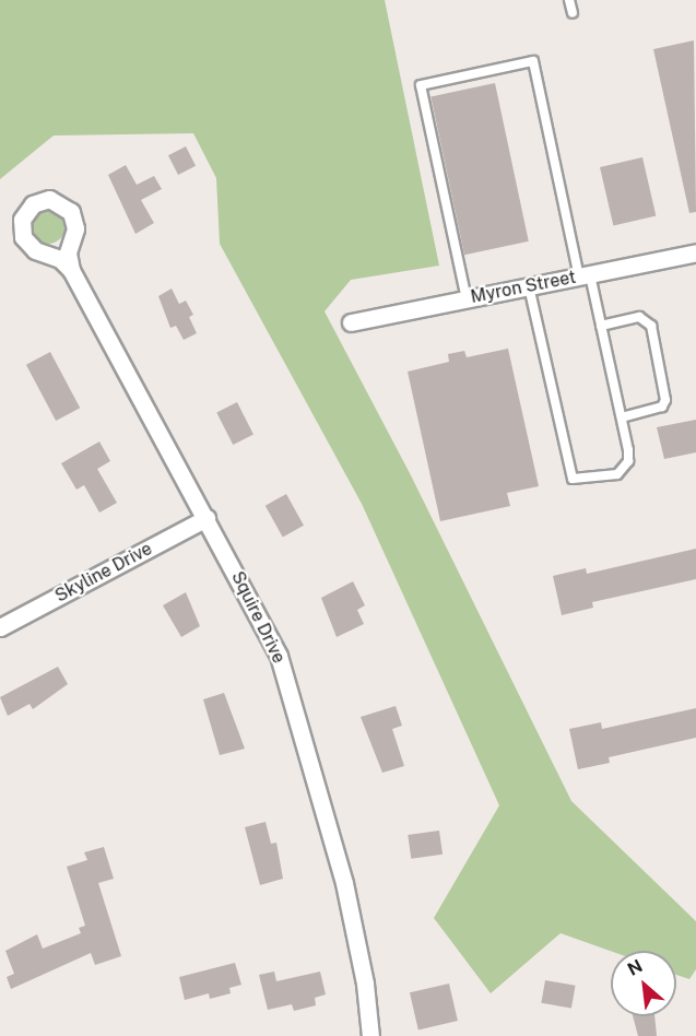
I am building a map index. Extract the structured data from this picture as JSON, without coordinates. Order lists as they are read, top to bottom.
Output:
{
  "streets": {
    "street": ["Myron Street", "Skyline Drive", "Squire Drive"]
  },
  "crossings": [
    ["Skyline Drive", "Squire Drive"]
  ],
  "north": "top left"
}
